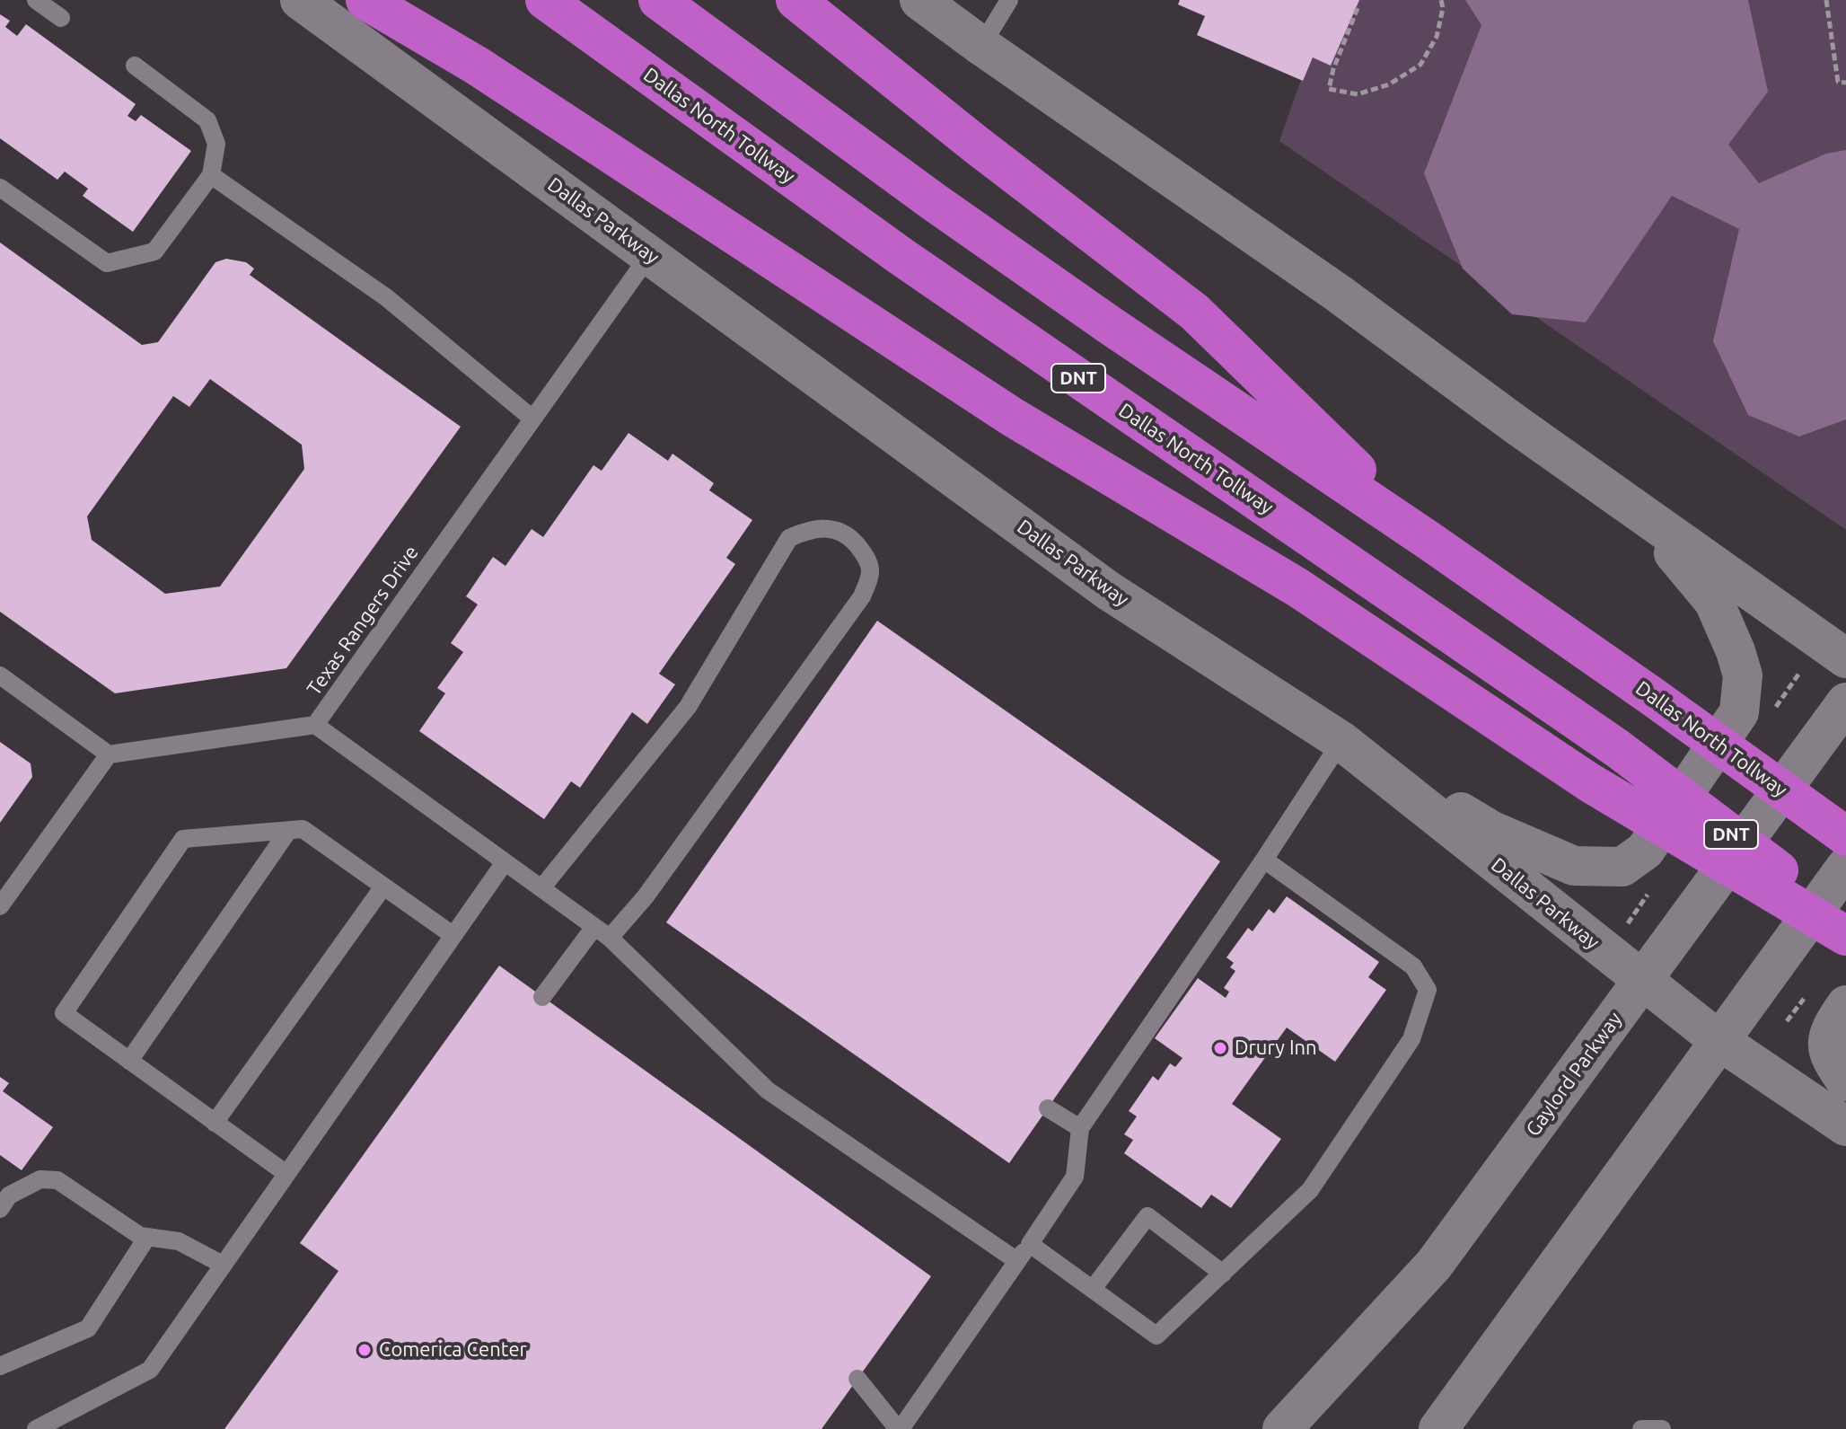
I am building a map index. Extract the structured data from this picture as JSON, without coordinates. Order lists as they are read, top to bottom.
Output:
{
  "streets": {
    "highway": ["Dallas North Tollway", "DNT"],
    "main road": ["Dallas Parkway", "Gaylord Parkway"],
    "lane": ["Texas Rangers Drive"]
  },
  "crossings": [
    ["Dallas Parkway", "Texas Rangers Drive"],
    ["Dallas Parkway", "Gaylord Parkway"]
  ],
  "places": ["Drury Inn", "Comerica Center"]
}
